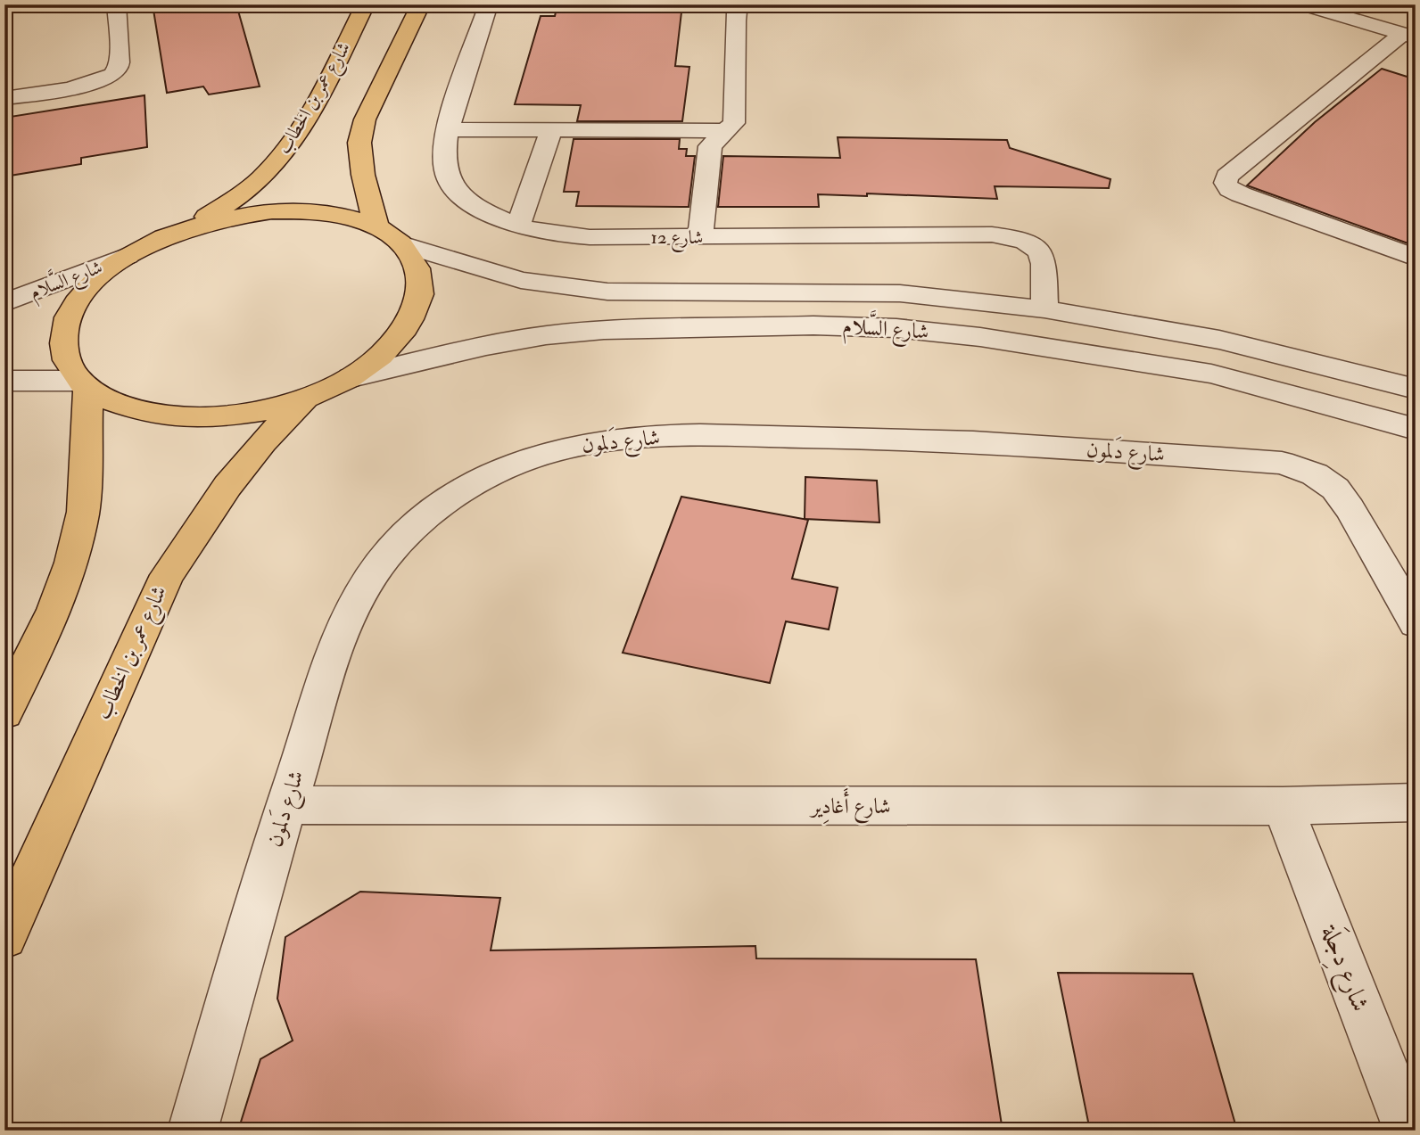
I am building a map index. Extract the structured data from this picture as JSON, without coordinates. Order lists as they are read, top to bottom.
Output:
{
  "streets": {
    "main road": ["شارع عمر بن الخطاب"],
    "street": [
      "شارع 12",
      "شارع السَّلام",
      "شارع دَلمون",
      "شارع أَغادِير",
      "شارع دِجلَة"
    ]
  },
  "crossings": [
    ["شارع 12", "شارع السَّلام"],
    ["شارع دَلمون", "شارع أَغادِير"],
    ["شارع أَغادِير", "شارع دِجلَة"]
  ]
}
